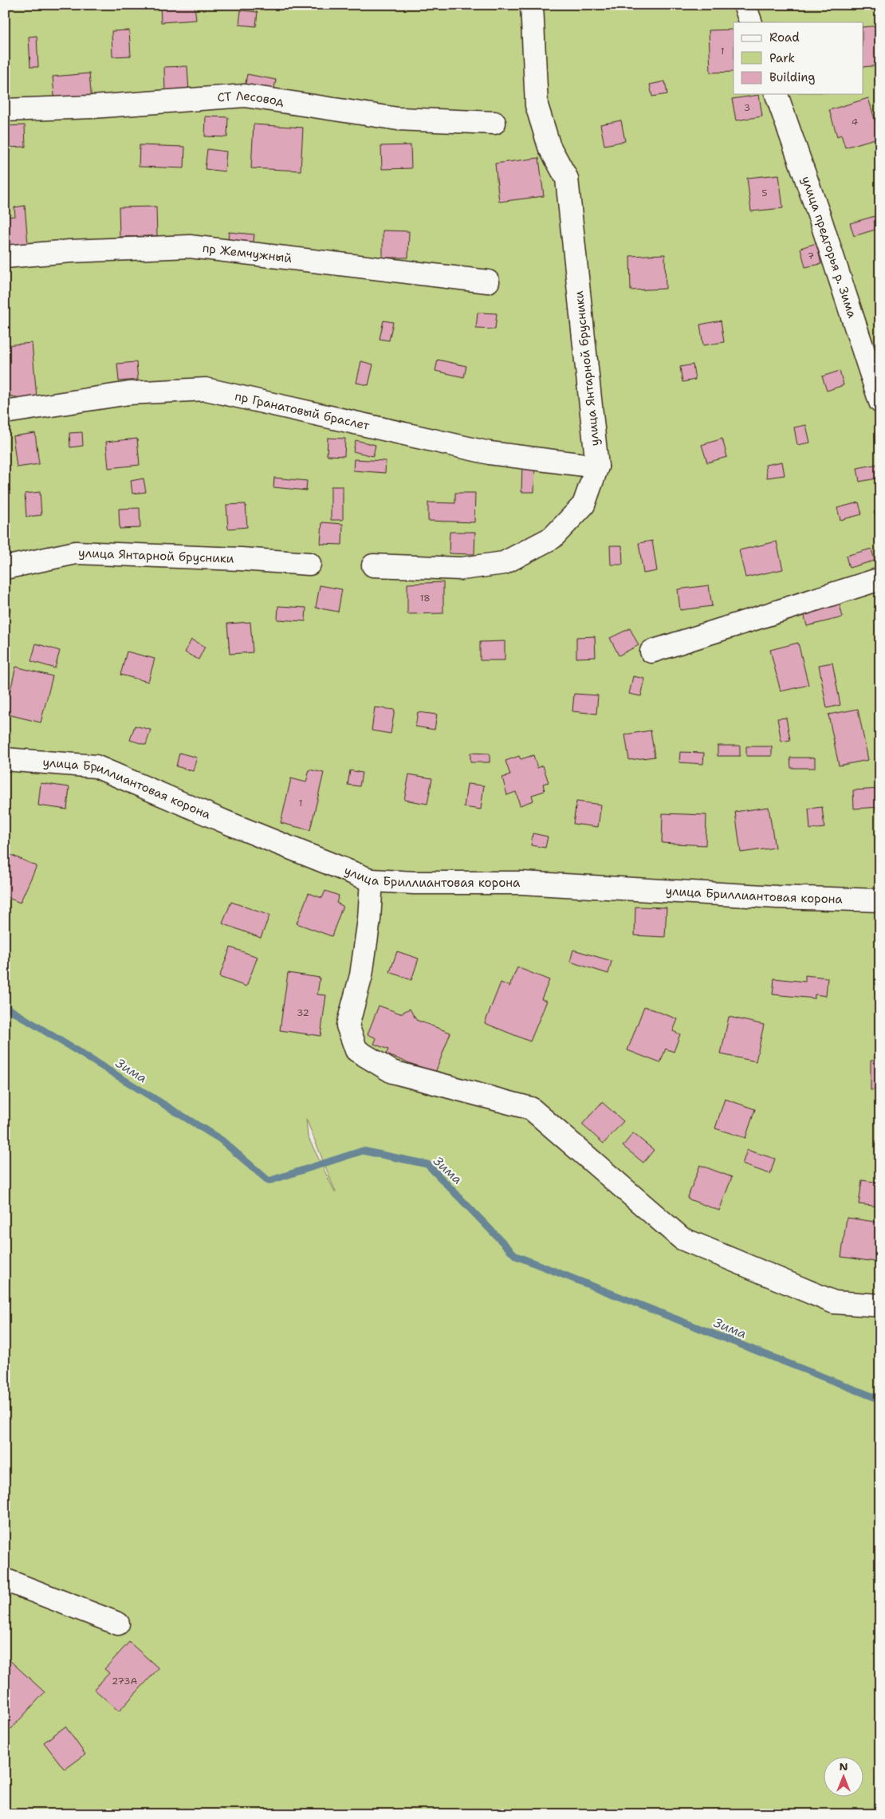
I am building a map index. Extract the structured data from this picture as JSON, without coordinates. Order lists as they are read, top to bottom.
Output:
{
  "streets": {
    "lane": [
      "СТ Лесовод",
      "улица предгорья р. Зима",
      "пр Жемчужный",
      "улица Янтарной брусники",
      "пр Гранатовый браслет",
      "улица Бриллиантовая корона"
    ]
  },
  "crossings": [
    ["улица Янтарной брусники", "пр Гранатовый браслет"]
  ],
  "water": ["Зима"],
  "house_numbers": [
    "1",
    "3",
    "4",
    "5",
    "7",
    "18",
    "1",
    "32",
    "273А"
  ],
  "legend": ["Road", "Park", "Building"],
  "north": "top"
}
